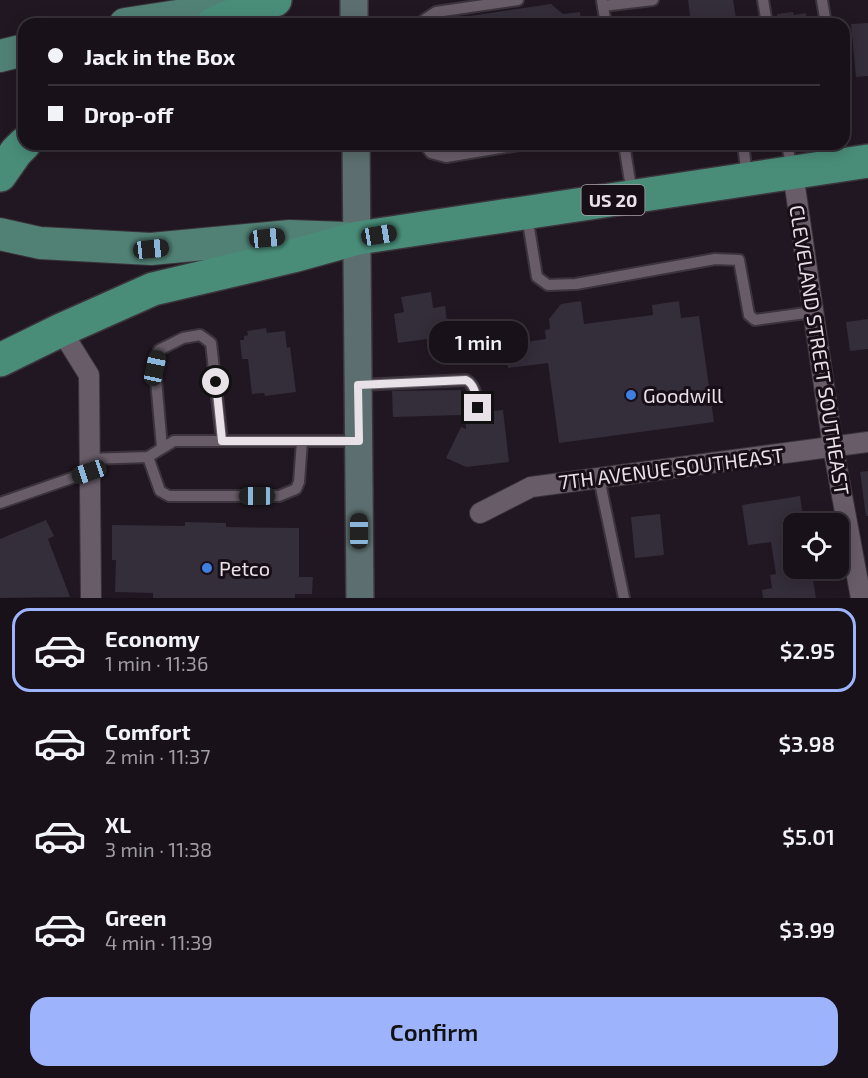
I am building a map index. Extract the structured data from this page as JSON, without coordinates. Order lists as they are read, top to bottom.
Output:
{
  "streets": {
    "highway": ["US 20"],
    "street": ["CLEVELAND STREET SOUTHEAST", "7TH AVENUE SOUTHEAST"]
  },
  "crossings": [
    ["US 20", "CLEVELAND STREET SOUTHEAST"],
    ["CLEVELAND STREET SOUTHEAST", "7TH AVENUE SOUTHEAST"]
  ],
  "places": ["Goodwill", "Petco"],
  "page": {
    "banner": ["Jack in the Box", "Drop-off"],
    "bubble": "1 min",
    "list": [
      {
        "name": "Economy",
        "note": "1 min · 11:36",
        "value": "$2.95"
      },
      {
        "name": "Comfort",
        "note": "2 min · 11:37",
        "value": "$3.98"
      },
      {
        "name": "XL",
        "note": "3 min · 11:38",
        "value": "$5.01"
      },
      {
        "name": "Green",
        "note": "4 min · 11:39",
        "value": "$3.99"
      }
    ],
    "buttons": "Confirm"
  }
}
